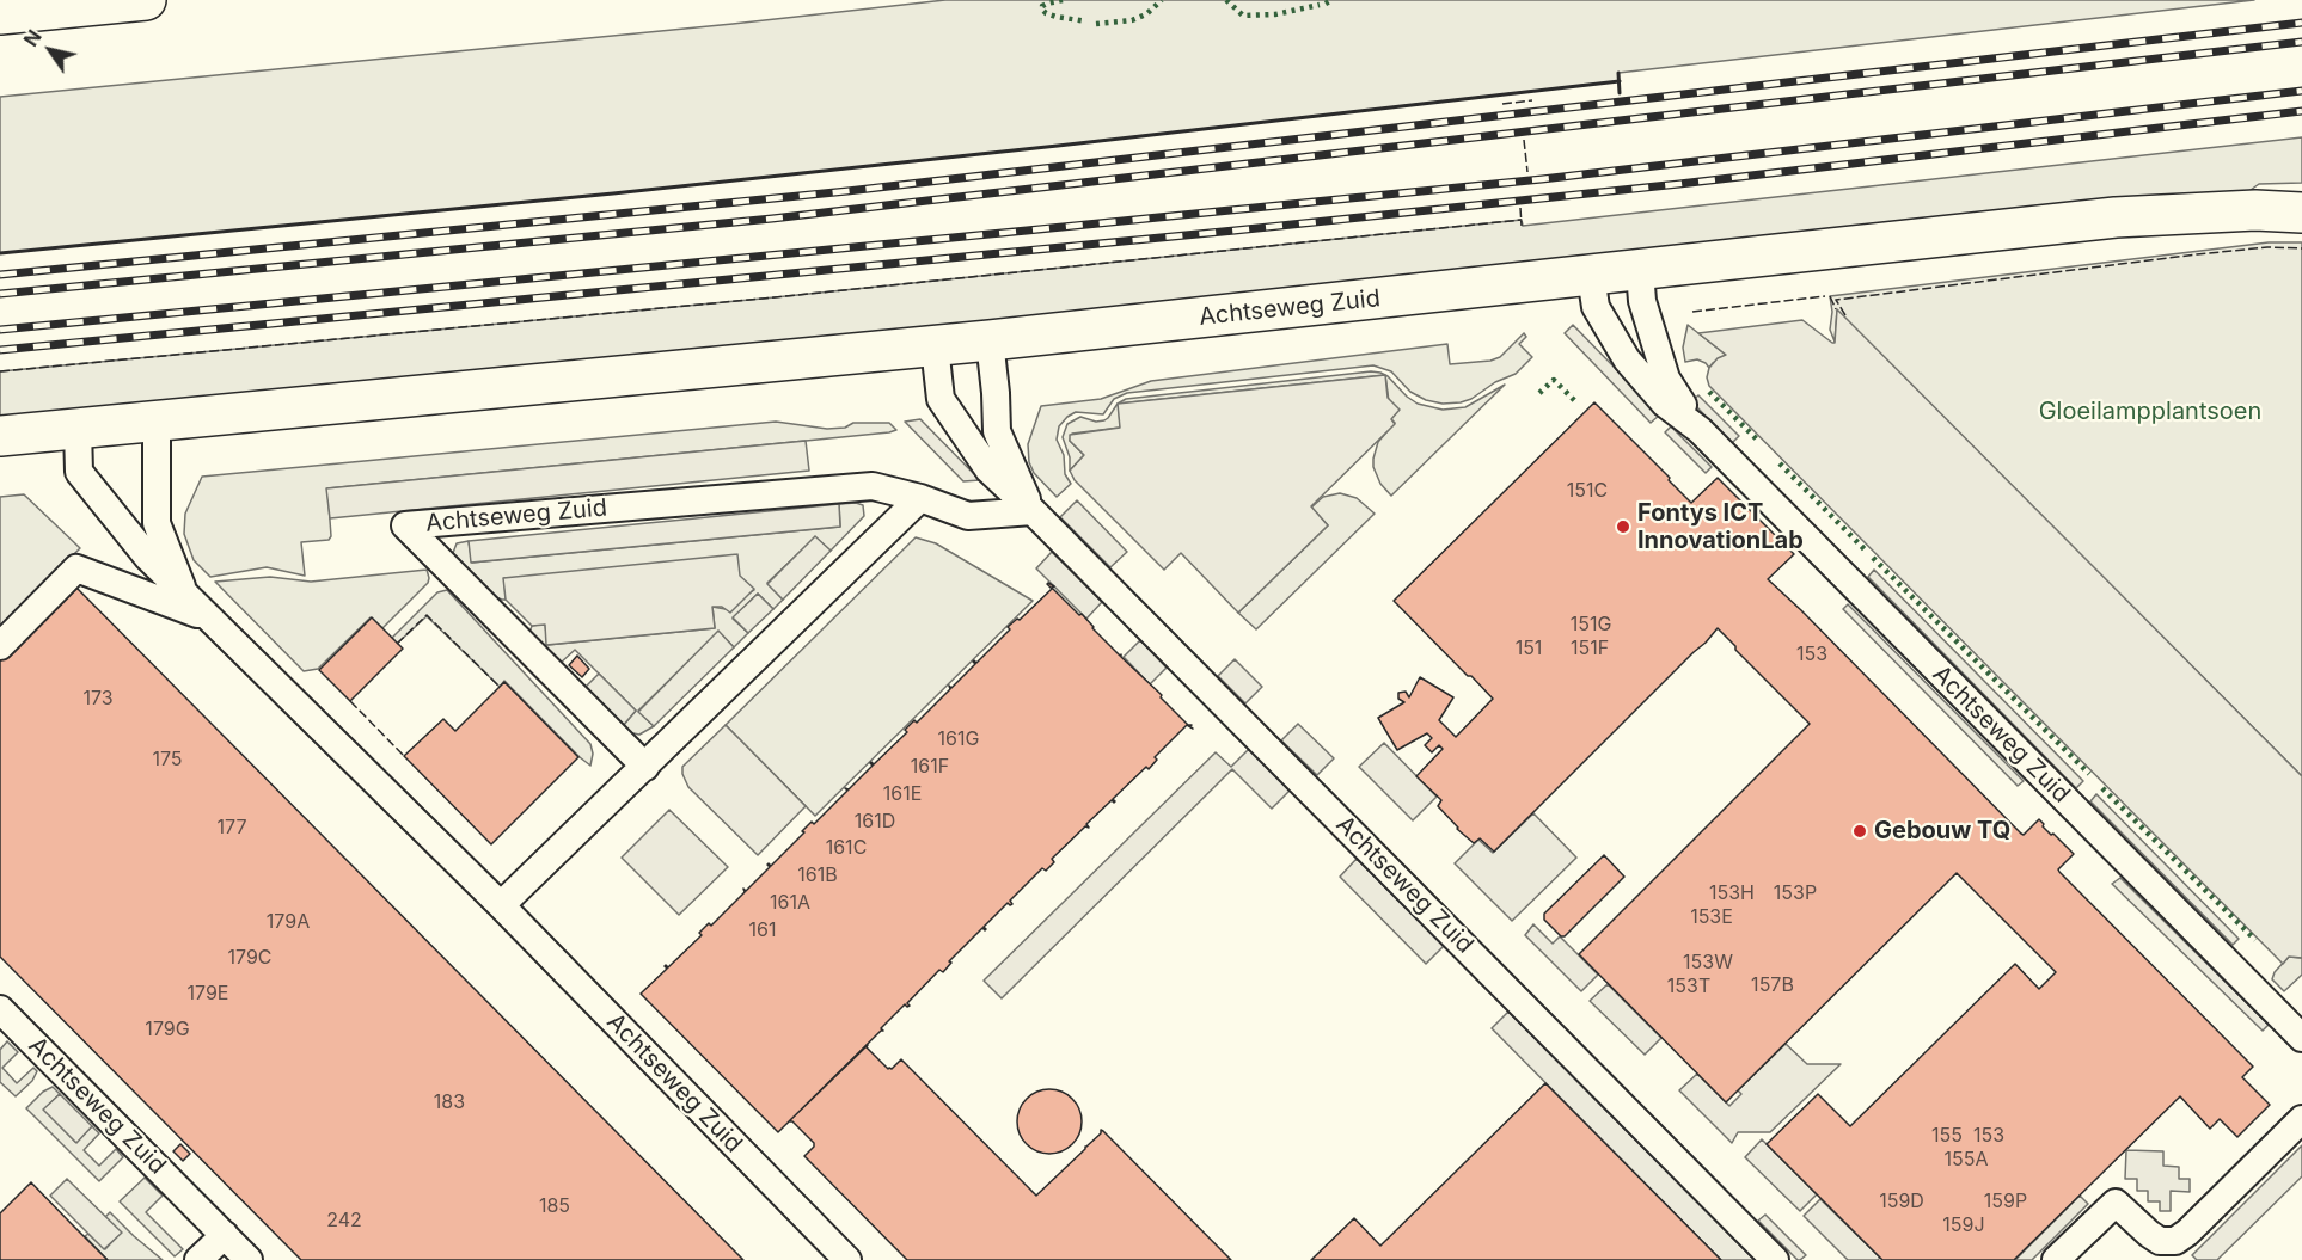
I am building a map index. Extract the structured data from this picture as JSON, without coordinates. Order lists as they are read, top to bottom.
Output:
{
  "streets": {
    "street": ["Achtseweg Zuid"]
  },
  "parks": ["Gloeilampplantsoen"],
  "places": ["Fontys ICT InnovationLab", "Gebouw TQ"],
  "house_numbers": [
    "151C",
    "151G",
    "151",
    "151F",
    "153",
    "173",
    "161G",
    "175",
    "161F",
    "161E",
    "161D",
    "177",
    "161C",
    "161B",
    "153H",
    "153P",
    "161A",
    "153E",
    "179A",
    "161",
    "179C",
    "153W",
    "157B",
    "153T",
    "179E",
    "179G",
    "183",
    "155",
    "153",
    "155A",
    "159D",
    "159P",
    "185",
    "242",
    "159J"
  ],
  "north": "top left"
}
